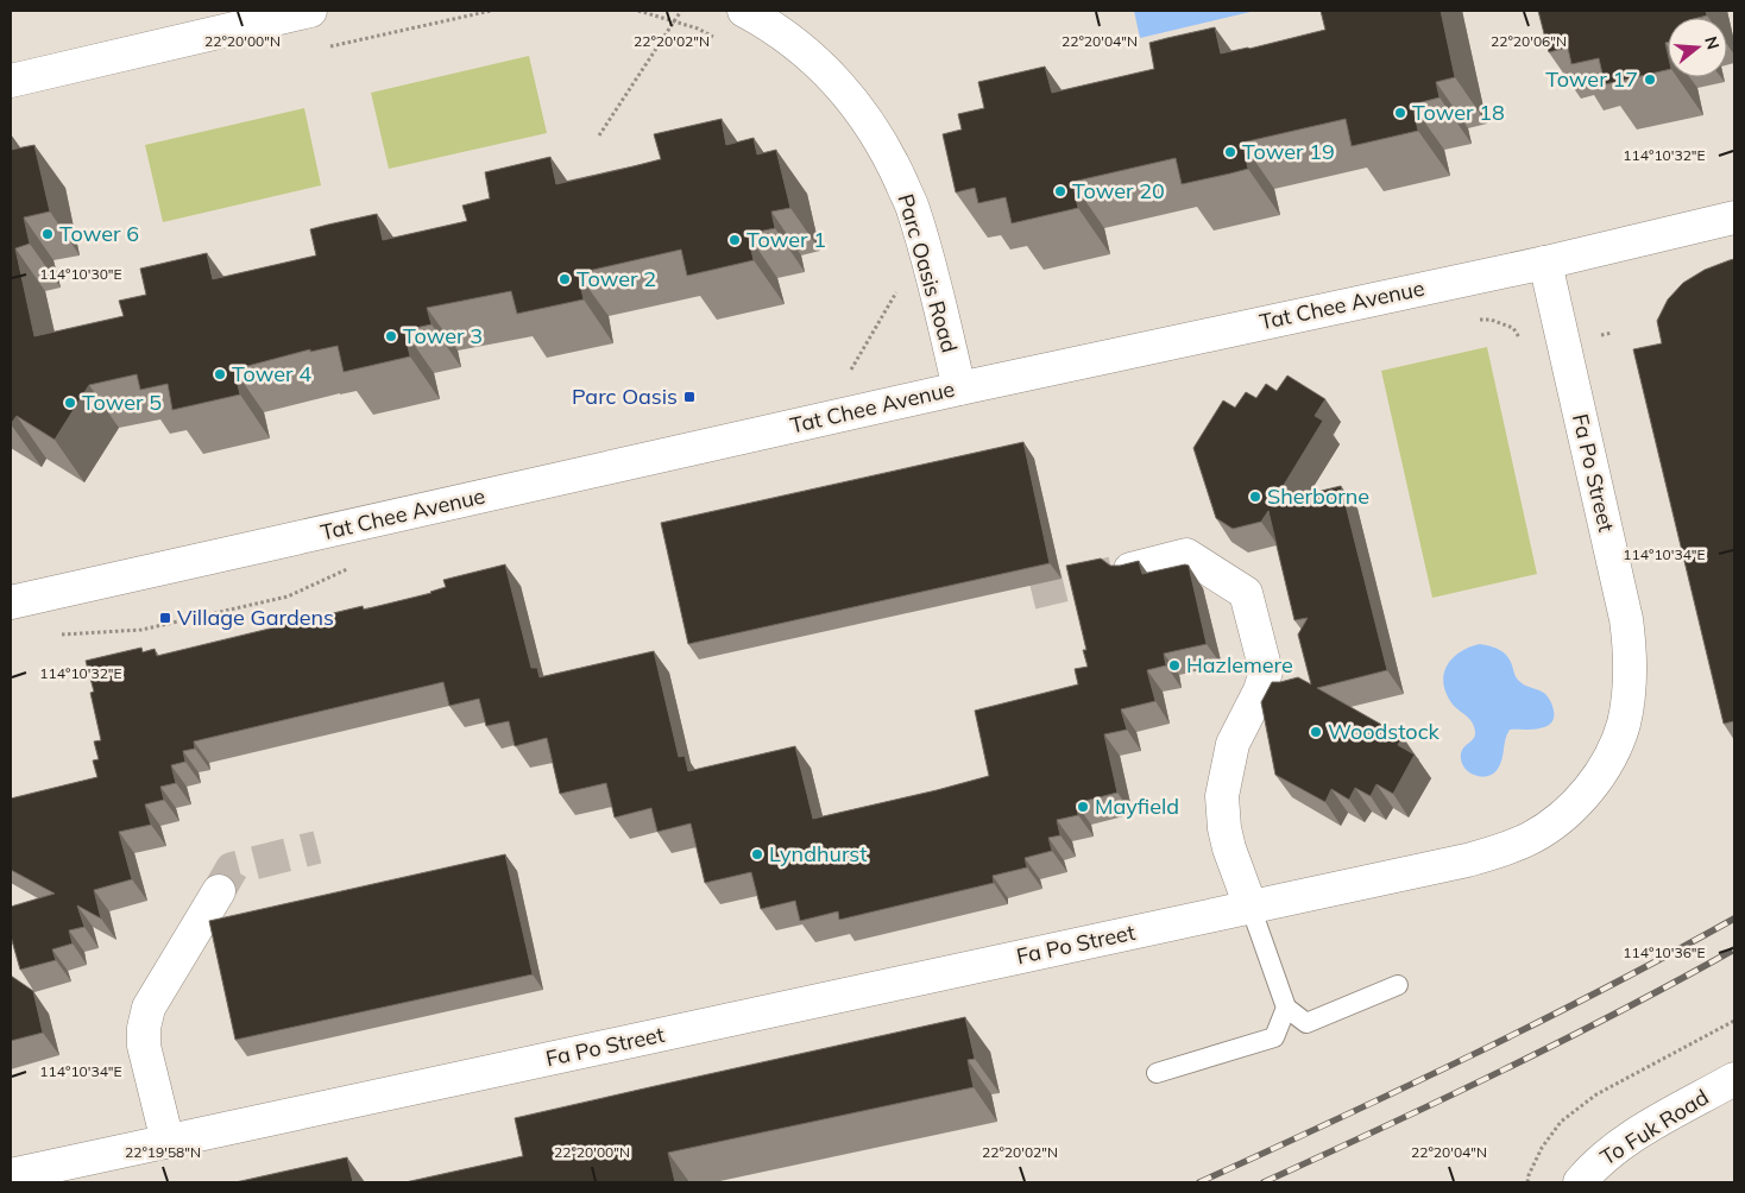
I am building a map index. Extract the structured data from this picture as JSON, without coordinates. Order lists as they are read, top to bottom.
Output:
{
  "streets": {
    "street": [
      "Parc Oasis Road",
      "Tat Chee Avenue",
      "Fa Po Street",
      "To Fuk Road"
    ]
  },
  "crossings": [
    ["Parc Oasis Road", "Tat Chee Avenue"],
    ["Tat Chee Avenue", "Fa Po Street"]
  ],
  "places": {
    "other": [
      "Tower 17",
      "Tower 18",
      "Tower 19",
      "Tower 20",
      "Tower 6",
      "Tower 1",
      "Tower 2",
      "Tower 3",
      "Tower 4",
      "Tower 5",
      "Sherborne",
      "Hazlemere",
      "Woodstock",
      "Mayfield",
      "Lyndhurst"
    ],
    "transit": ["Parc Oasis", "Village Gardens"]
  },
  "north": "right",
  "coordinates": [
    "22°20'00\"N",
    "22°20'02\"N",
    "22°20'04\"N",
    "22°20'06\"N",
    "114°10'32\"E",
    "114°10'30\"E",
    "114°10'34\"E",
    "114°10'36\"E",
    "22°19'58\"N"
  ]
}
